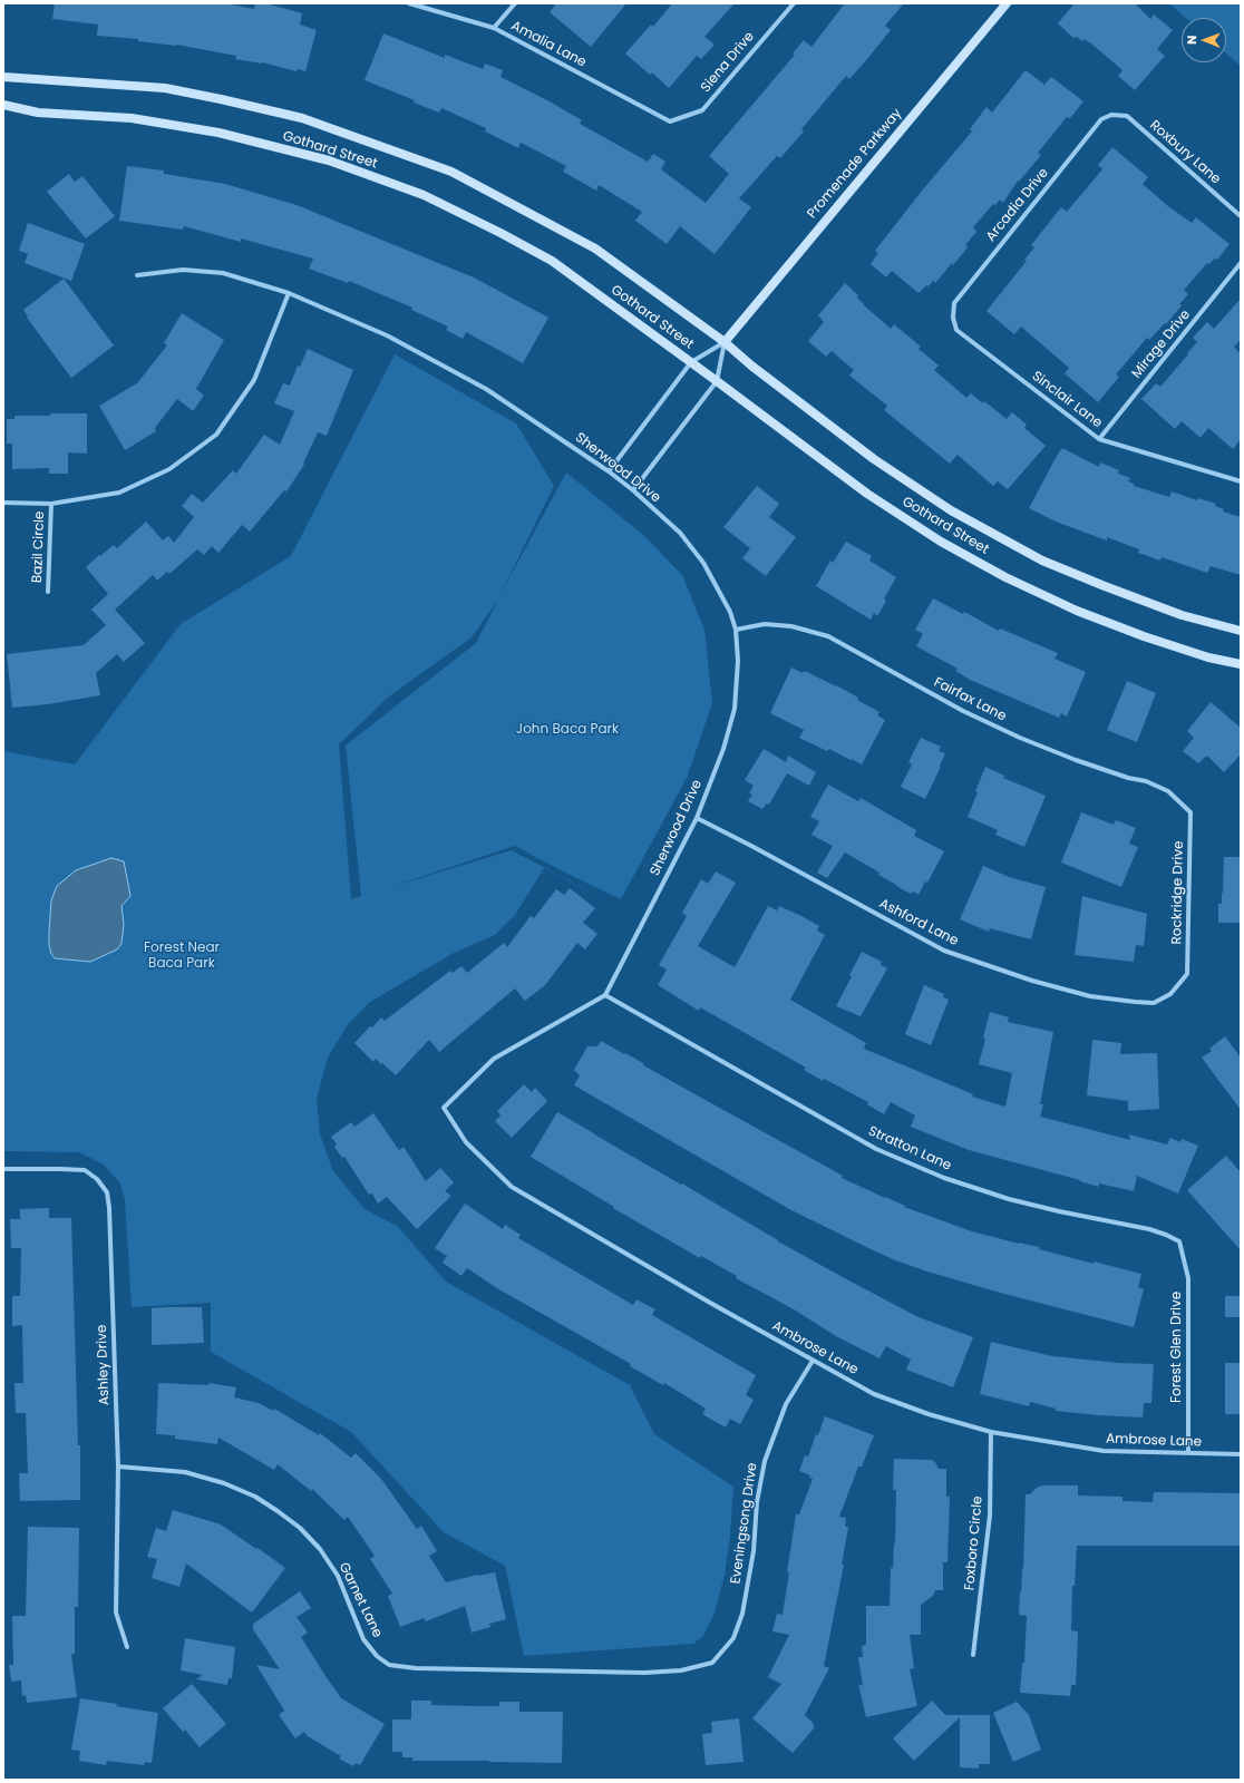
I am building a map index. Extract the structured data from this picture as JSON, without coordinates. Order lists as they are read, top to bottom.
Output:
{
  "streets": {
    "street": [
      "Amalia Lane",
      "Siena Drive",
      "Gothard Street",
      "Roxbury Lane",
      "Promenade Parkway",
      "Arcadia Drive",
      "Mirage Drive",
      "Sinclair Lane",
      "Sherwood Drive",
      "Bazil Circle",
      "Fairfax Lane",
      "Rockridge Drive",
      "Ashford Lane",
      "Stratton Lane",
      "Forest Glen Drive",
      "Ambrose Lane",
      "Ashley Drive",
      "Eveningsong Drive",
      "Foxboro Circle",
      "Garnet Lane"
    ]
  },
  "crossings": [
    ["Amalia Lane", "Siena Drive"],
    ["Gothard Street", "Promenade Parkway"],
    ["Roxbury Lane", "Arcadia Drive"],
    ["Promenade Parkway", "Sherwood Drive"],
    ["Arcadia Drive", "Sinclair Lane"],
    ["Mirage Drive", "Sinclair Lane"],
    ["Sherwood Drive", "Fairfax Lane"],
    ["Sherwood Drive", "Ashford Lane"],
    ["Sherwood Drive", "Stratton Lane"],
    ["Sherwood Drive", "Ambrose Lane"],
    ["Fairfax Lane", "Rockridge Drive"],
    ["Rockridge Drive", "Ashford Lane"],
    ["Stratton Lane", "Forest Glen Drive"],
    ["Stratton Lane", "Ambrose Lane"],
    ["Forest Glen Drive", "Ambrose Lane"],
    ["Ambrose Lane", "Eveningsong Drive"],
    ["Ambrose Lane", "Foxboro Circle"],
    ["Ashley Drive", "Garnet Lane"],
    ["Eveningsong Drive", "Garnet Lane"]
  ],
  "parks": ["John Baca Park", "Forest Near Baca Park"],
  "north": "left"
}
